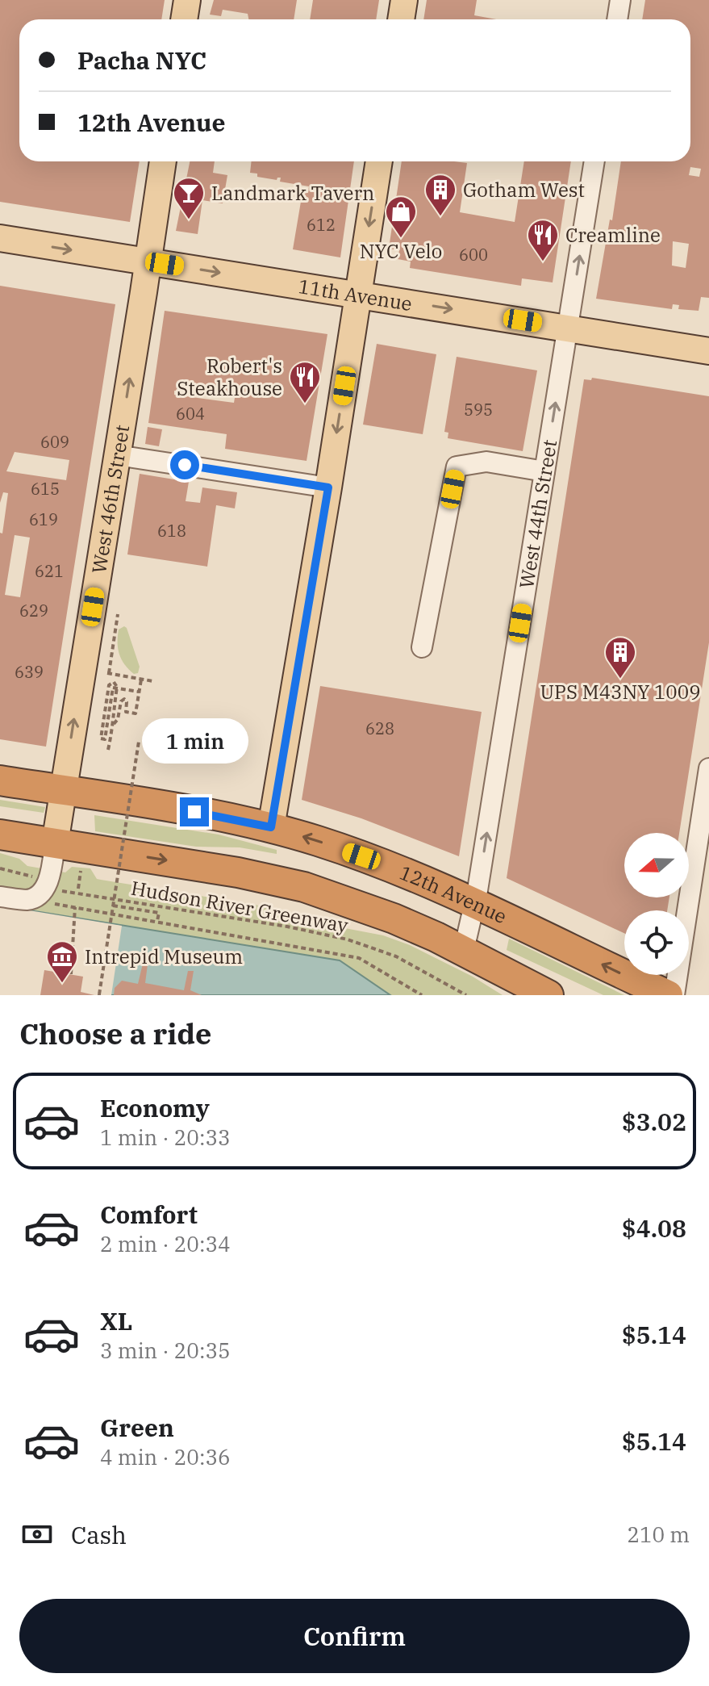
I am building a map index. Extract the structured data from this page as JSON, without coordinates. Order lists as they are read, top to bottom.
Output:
{
  "streets": {
    "highway": ["12th Avenue"],
    "main road": ["11th Avenue", "West 46th Street"],
    "street": ["West 44th Street"],
    "path": ["Hudson River Greenway"]
  },
  "crossings": [
    ["11th Avenue", "West 46th Street"],
    ["11th Avenue", "West 44th Street"],
    ["West 46th Street", "12th Avenue"],
    ["West 44th Street", "12th Avenue"]
  ],
  "one_way": ["11th Avenue", "West 44th Street"],
  "places": {
    "building": ["Gotham West", "UPS M43NY 1009"],
    "bar": ["Landmark Tavern"],
    "shop": ["NYC Velo"],
    "restaurant": ["Creamline", "Robert's Steakhouse"],
    "museum": ["Intrepid Museum"]
  },
  "house_numbers": [
    "612",
    "600",
    "595",
    "604",
    "609",
    "615",
    "619",
    "618",
    "621",
    "629",
    "639",
    "628"
  ],
  "north": "left",
  "page": {
    "banner": ["Pacha NYC", "12th Avenue"],
    "bubble": "1 min",
    "heading": "Choose a ride",
    "list": [
      {
        "name": "Economy",
        "note": "1 min · 20:33",
        "value": "$3.02"
      },
      {
        "name": "Comfort",
        "note": "2 min · 20:34",
        "value": "$4.08"
      },
      {
        "name": "XL",
        "note": "3 min · 20:35",
        "value": "$5.14"
      },
      {
        "name": "Green",
        "note": "4 min · 20:36",
        "value": "$5.14"
      }
    ],
    "pay": ["Cash", "210 m"],
    "buttons": "Confirm"
  }
}
